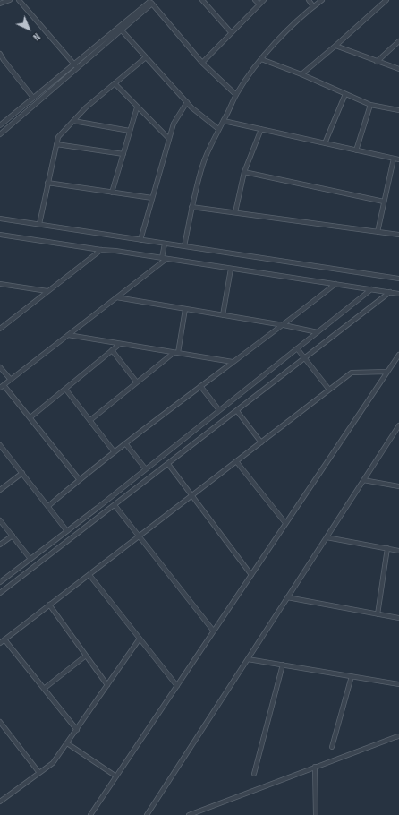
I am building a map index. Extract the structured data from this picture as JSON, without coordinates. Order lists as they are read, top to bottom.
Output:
{
  "north": "bottom right"
}
